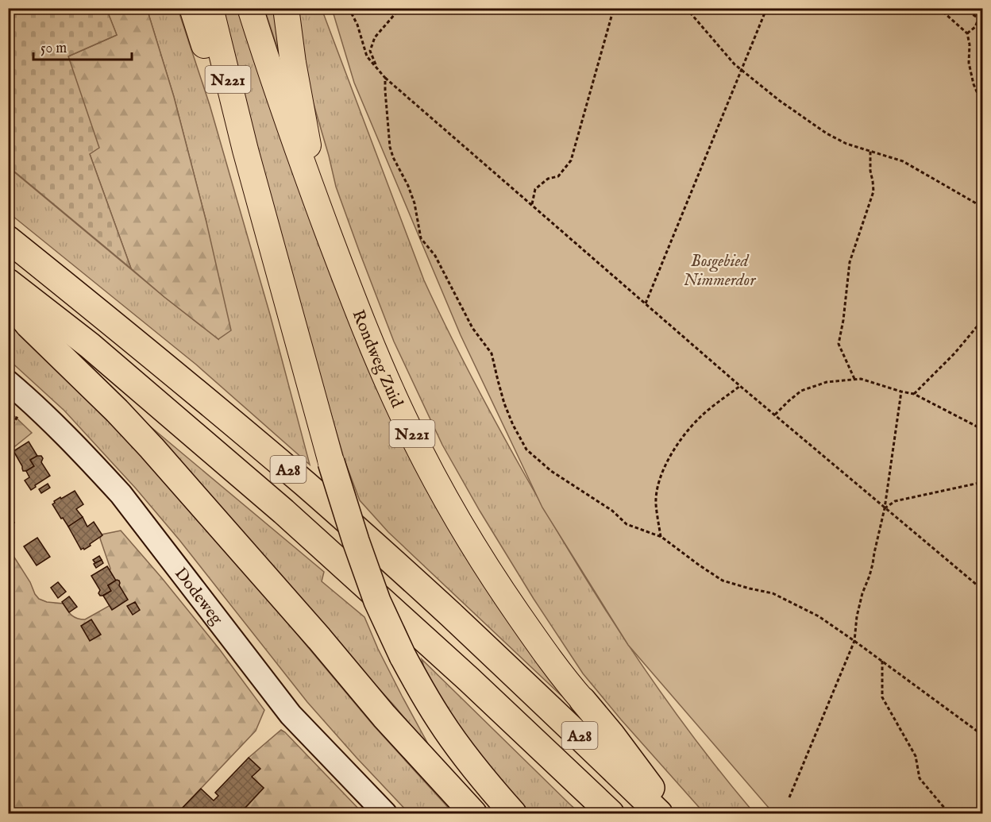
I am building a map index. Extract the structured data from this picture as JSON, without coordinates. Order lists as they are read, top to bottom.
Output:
{
  "streets": {
    "highway": ["A28"],
    "main road": ["N221", "Rondweg Zuid"],
    "street": ["Dodeweg"]
  },
  "crossings": [
    ["N221", "Rondweg Zuid"],
    ["Rondweg Zuid", "A28"]
  ],
  "parks": ["Bosgebied Nimmerdor"],
  "scale_bar": "50 m"
}
